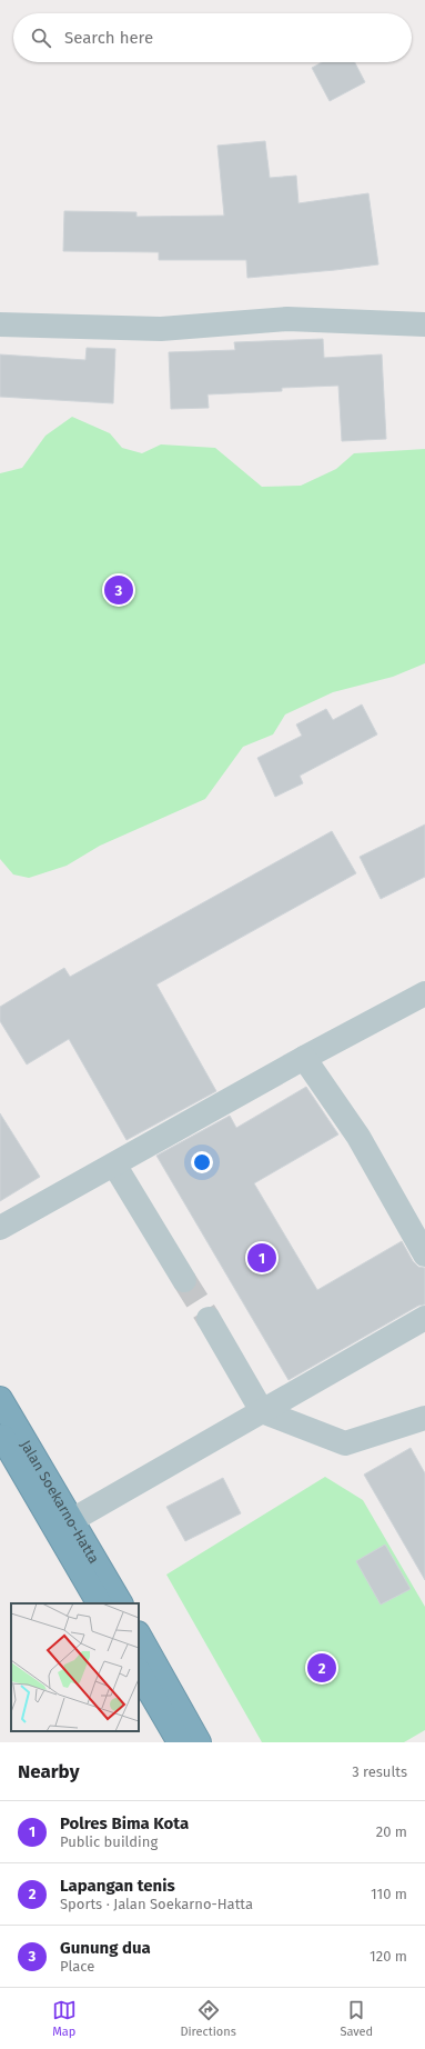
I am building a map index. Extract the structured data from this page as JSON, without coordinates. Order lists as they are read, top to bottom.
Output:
{
  "streets": {
    "highway": ["Jalan Soekarno-Hatta"]
  },
  "page": {
    "search": "Search here",
    "pins": ["3", "1", "2"],
    "heading": ["Nearby", "3 results"],
    "list": [
      {
        "mark": "1",
        "name": "Polres Bima Kota",
        "note": "Public building",
        "value": "20 m"
      },
      {
        "mark": "2",
        "name": "Lapangan tenis",
        "note": "Sports · Jalan Soekarno-Hatta",
        "value": "110 m"
      },
      {
        "mark": "3",
        "name": "Gunung dua",
        "note": "Place",
        "value": "120 m"
      }
    ],
    "nav": ["Map", "Directions", "Saved"]
  }
}
